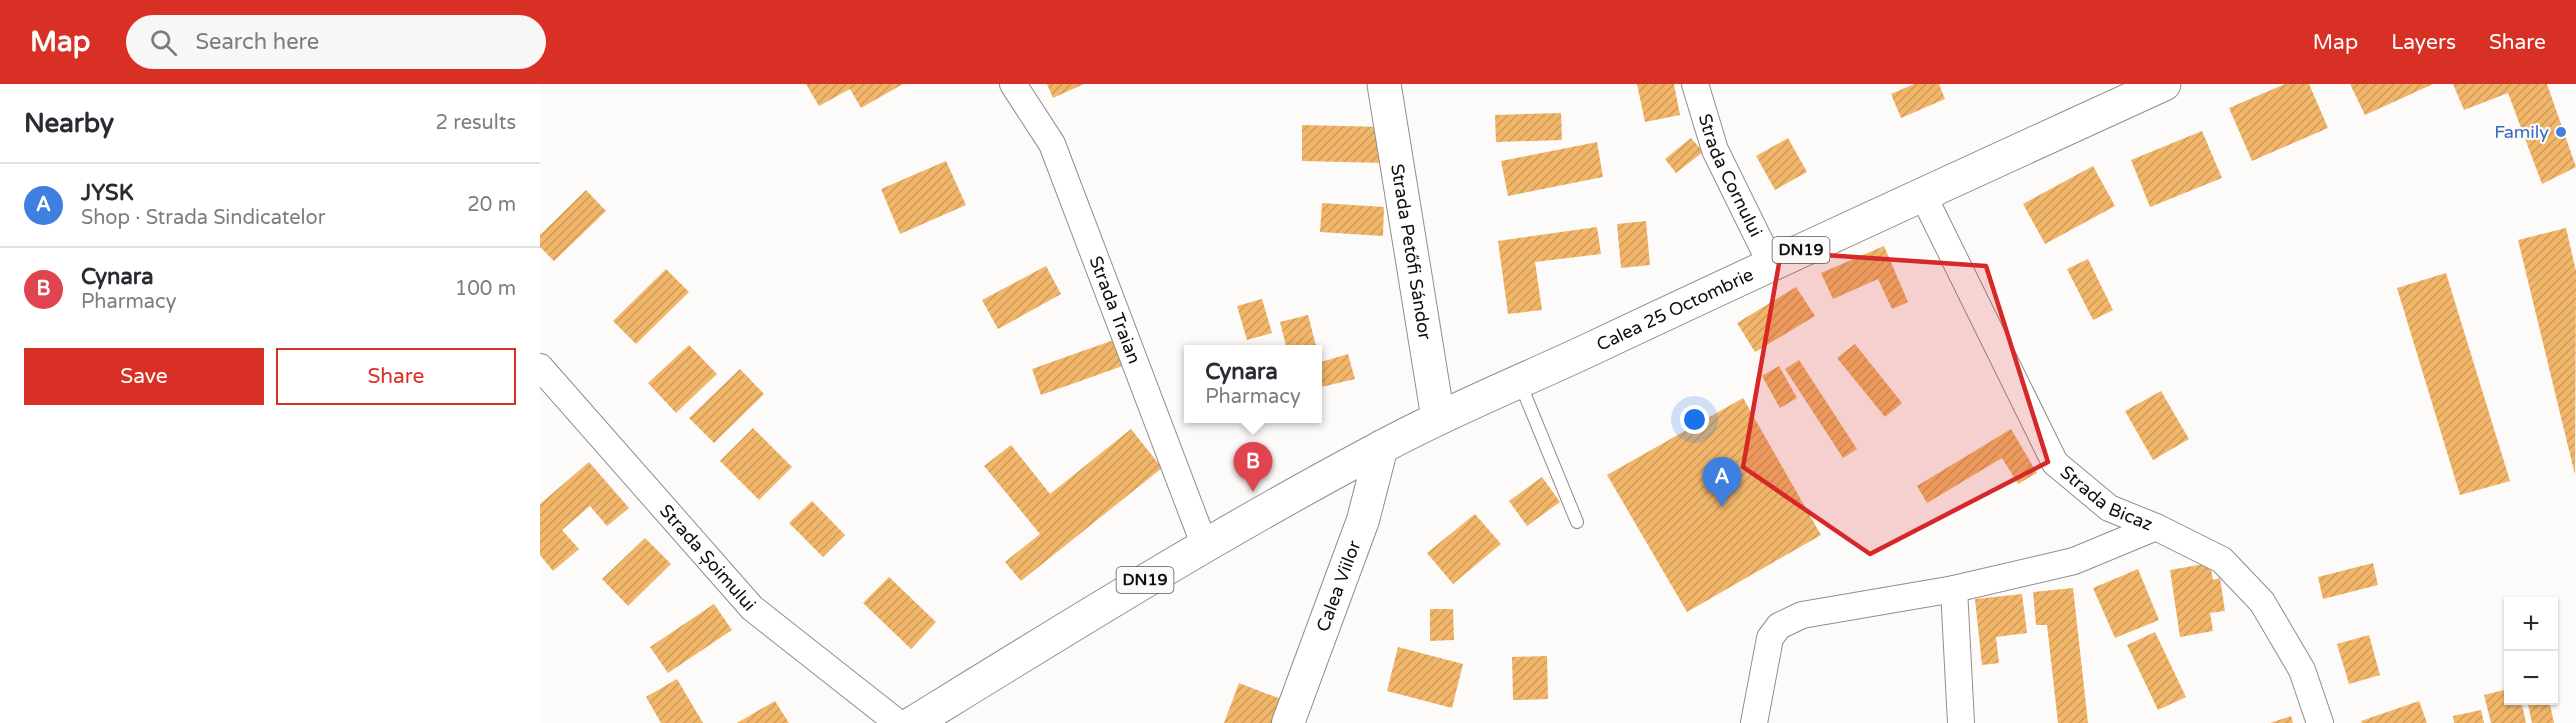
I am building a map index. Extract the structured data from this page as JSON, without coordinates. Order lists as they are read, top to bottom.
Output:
{
  "streets": {
    "main road": ["DN19", "Strada Petőfi Sándor", "Calea 25 Octombrie"],
    "street": [
      "Strada Cornului",
      "Strada Traian",
      "Strada Bicaz",
      "Strada Șoimului",
      "Calea Viilor"
    ]
  },
  "crossings": [
    ["Strada Cornului", "Calea 25 Octombrie"],
    ["DN19", "Calea 25 Octombrie"],
    ["DN19", "Strada Traian"],
    ["DN19", "Calea Viilor"],
    ["Strada Petőfi Sándor", "Calea 25 Octombrie"],
    ["Calea 25 Octombrie", "Strada Bicaz"],
    ["Calea 25 Octombrie", "Calea Viilor"]
  ],
  "places": ["Family"],
  "page": {
    "header": "Map",
    "search": "Search here",
    "nav": ["Map", "Layers", "Share"],
    "heading": ["Nearby", "2 results"],
    "list": [
      {
        "mark": "A",
        "name": "JYSK",
        "note": "Shop · Strada Sindicatelor",
        "value": "20 m"
      },
      {
        "mark": "B",
        "name": "Cynara",
        "note": "Pharmacy",
        "value": "100 m"
      }
    ],
    "buttons": ["Save", "Share"],
    "popup": ["Cynara", "Pharmacy"],
    "pins": ["B", "A"],
    "map_buttons": ["+", "−"]
  }
}
